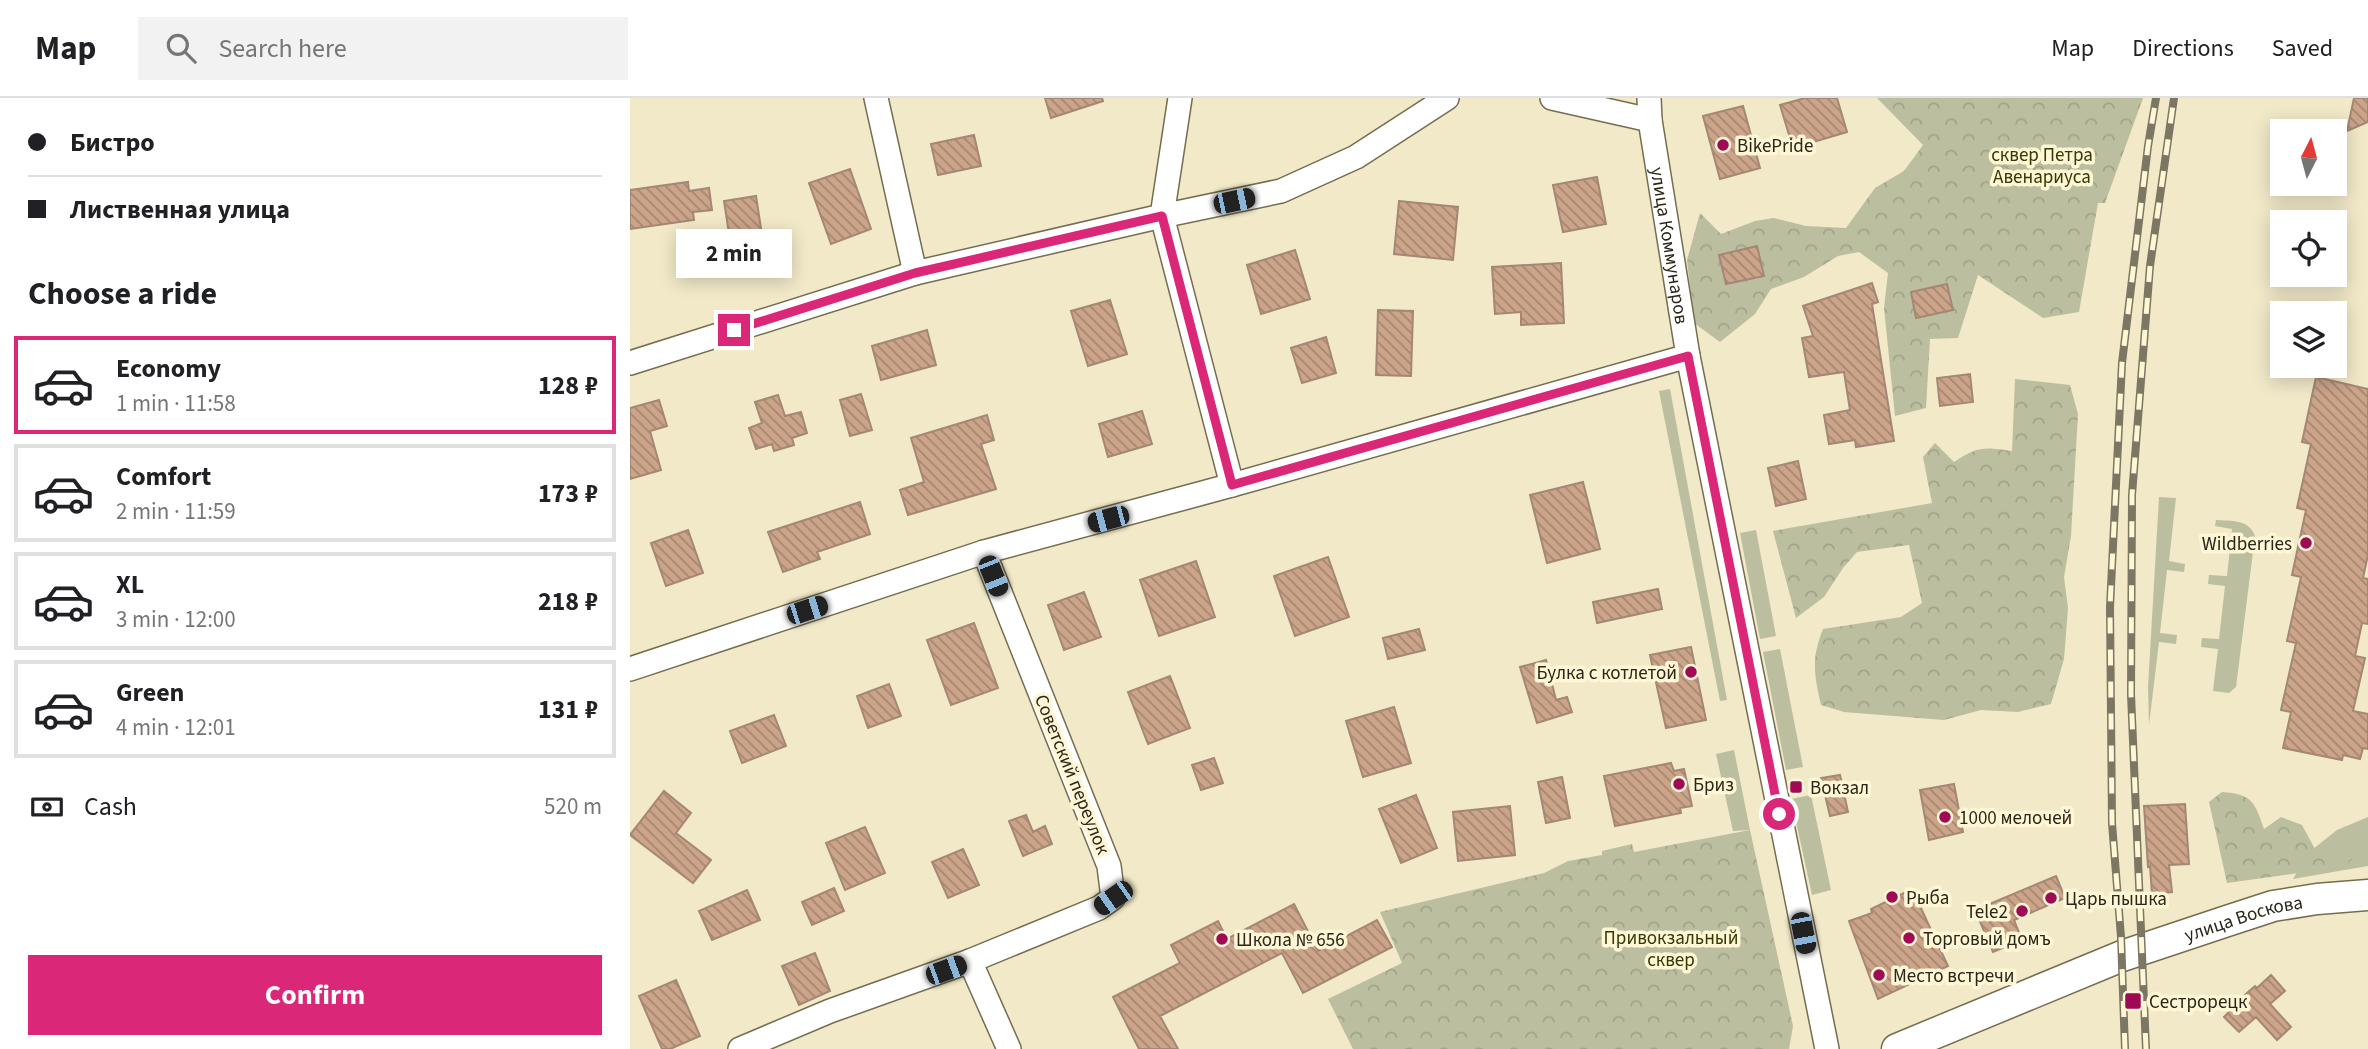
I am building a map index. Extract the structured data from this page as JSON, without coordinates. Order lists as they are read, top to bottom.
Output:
{
  "streets": {
    "main road": ["улица Воскова"],
    "street": ["улица Коммунаров", "Советский переулок"]
  },
  "parks": ["сквер Петра Авенариуса", "Привокзальный сквер"],
  "places": {
    "other": [
      "BikePride",
      "Wildberries",
      "Булка с котлетой",
      "Бриз",
      "1000 мелочей",
      "Рыба",
      "Царь пышка",
      "Tele2",
      "Торговый домъ",
      "Школа № 656",
      "Место встречи"
    ],
    "transit": ["Вокзал", "Сестрорецк"]
  },
  "north": "top",
  "page": {
    "header": "Map",
    "search": "Search here",
    "nav": ["Map", "Directions", "Saved"],
    "banner": ["Бистро", "Лиственная улица"],
    "bubble": "2 min",
    "heading": "Choose a ride",
    "list": [
      {
        "name": "Economy",
        "note": "1 min · 11:58",
        "value": "128 ₽"
      },
      {
        "name": "Comfort",
        "note": "2 min · 11:59",
        "value": "173 ₽"
      },
      {
        "name": "XL",
        "note": "3 min · 12:00",
        "value": "218 ₽"
      },
      {
        "name": "Green",
        "note": "4 min · 12:01",
        "value": "131 ₽"
      }
    ],
    "pay": ["Cash", "520 m"],
    "buttons": "Confirm"
  }
}
